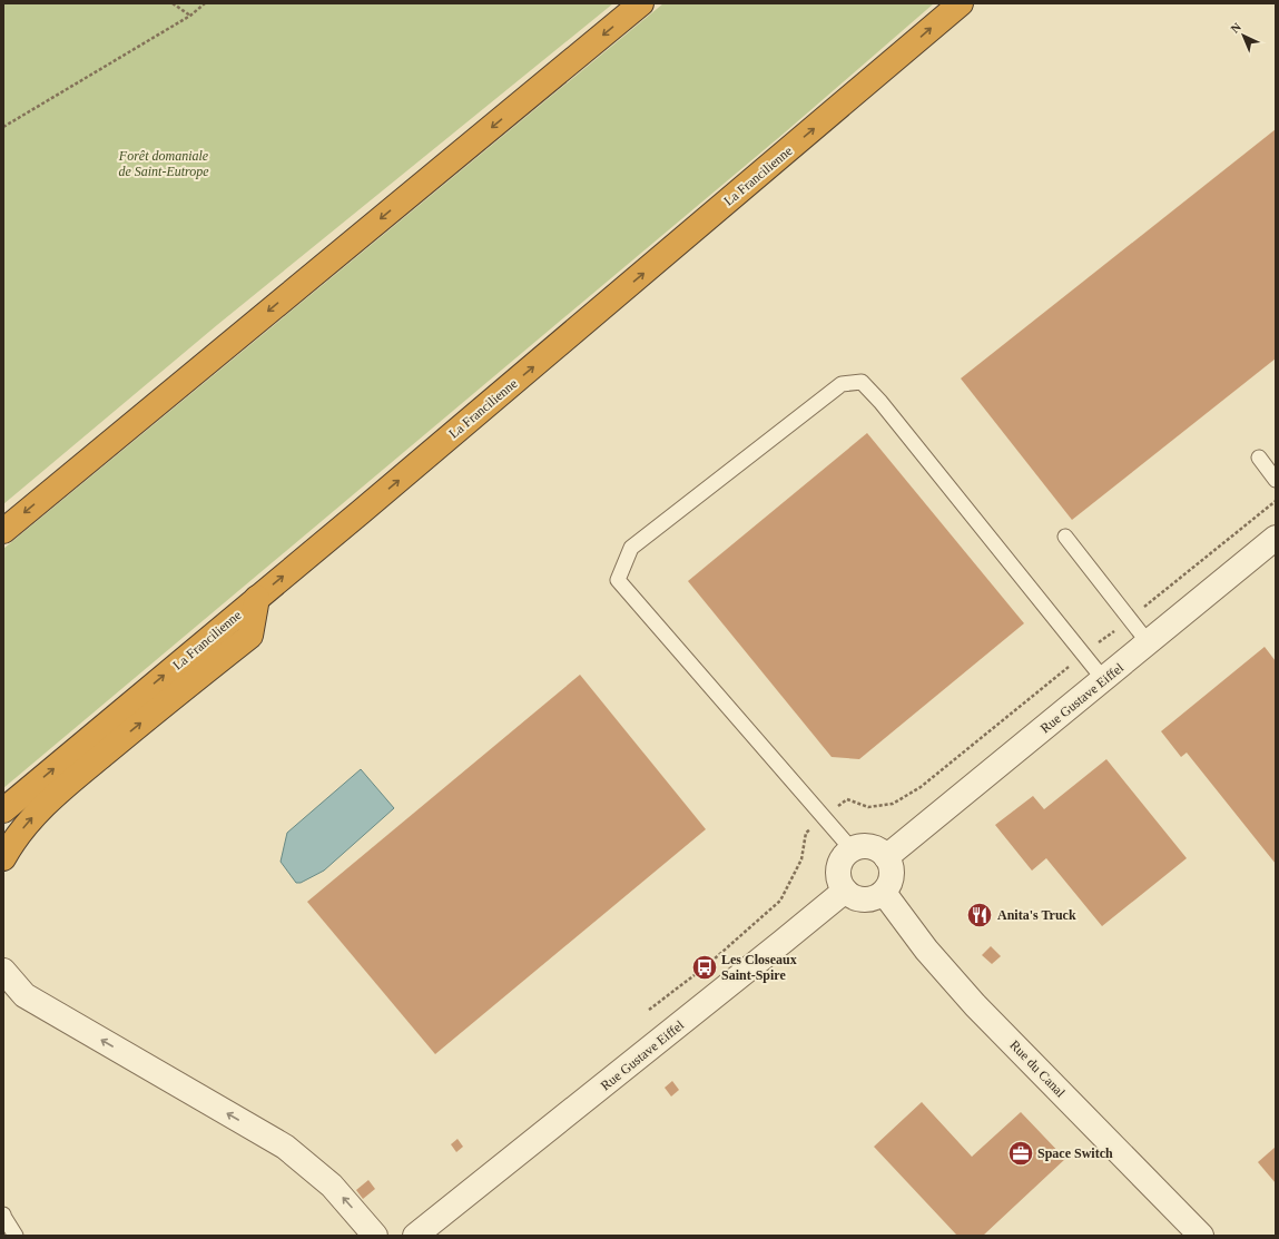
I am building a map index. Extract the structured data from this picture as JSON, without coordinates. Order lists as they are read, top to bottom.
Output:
{
  "streets": {
    "highway": ["La Francilienne"],
    "street": ["Rue Gustave Eiffel", "Rue du Canal"]
  },
  "crossings": [
    ["Rue Gustave Eiffel", "Rue du Canal"]
  ],
  "parks": ["Forêt domaniale de Saint-Eutrope"],
  "places": {
    "restaurant": ["Anita's Truck"],
    "bus stop": ["Les Closeaux Saint-Spire"],
    "office": ["Space Switch"]
  },
  "north": "top left"
}
